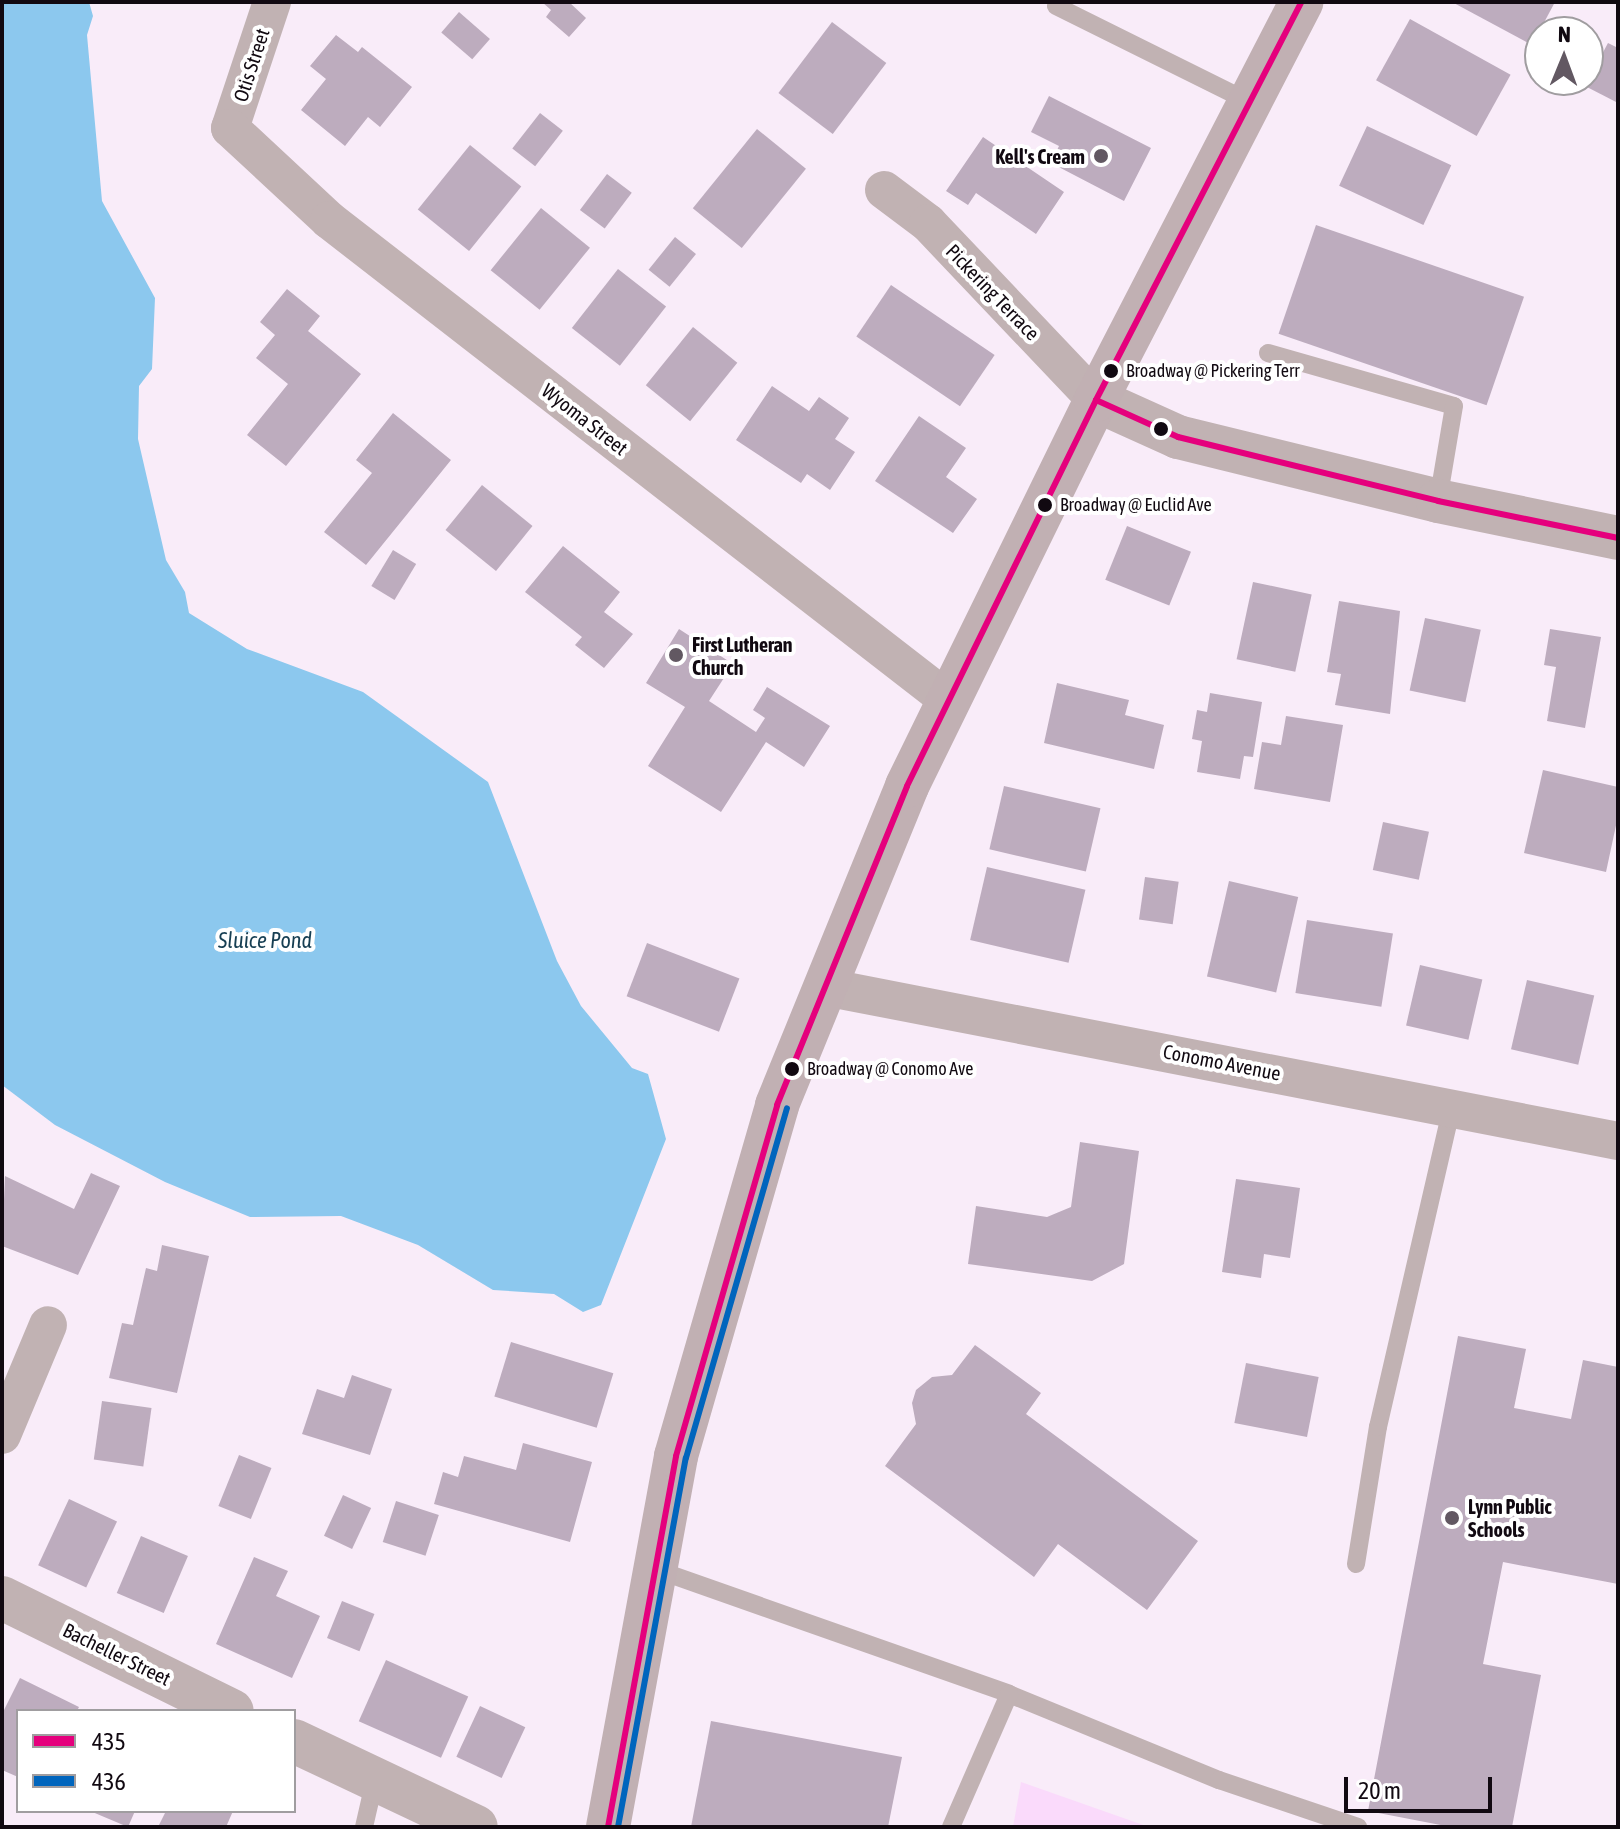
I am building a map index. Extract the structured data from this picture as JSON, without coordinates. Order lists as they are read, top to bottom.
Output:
{
  "streets": {
    "street": [
      "Otis Street",
      "Pickering Terrace",
      "Wyoma Street",
      "Conomo Avenue",
      "Bacheller Street"
    ]
  },
  "crossings": [
    ["Otis Street", "Wyoma Street"]
  ],
  "water": ["Sluice Pond"],
  "places": [
    "Kell's Cream",
    "Broadway @ Pickering Terr",
    "Broadway @ Euclid Ave",
    "First Lutheran Church",
    "Broadway @ Conomo Ave",
    "Lynn Public Schools"
  ],
  "lines": ["transit line 435", "transit line 436"],
  "legend": ["435", "436"],
  "scale_bar": "20 m",
  "north": "top"
}
